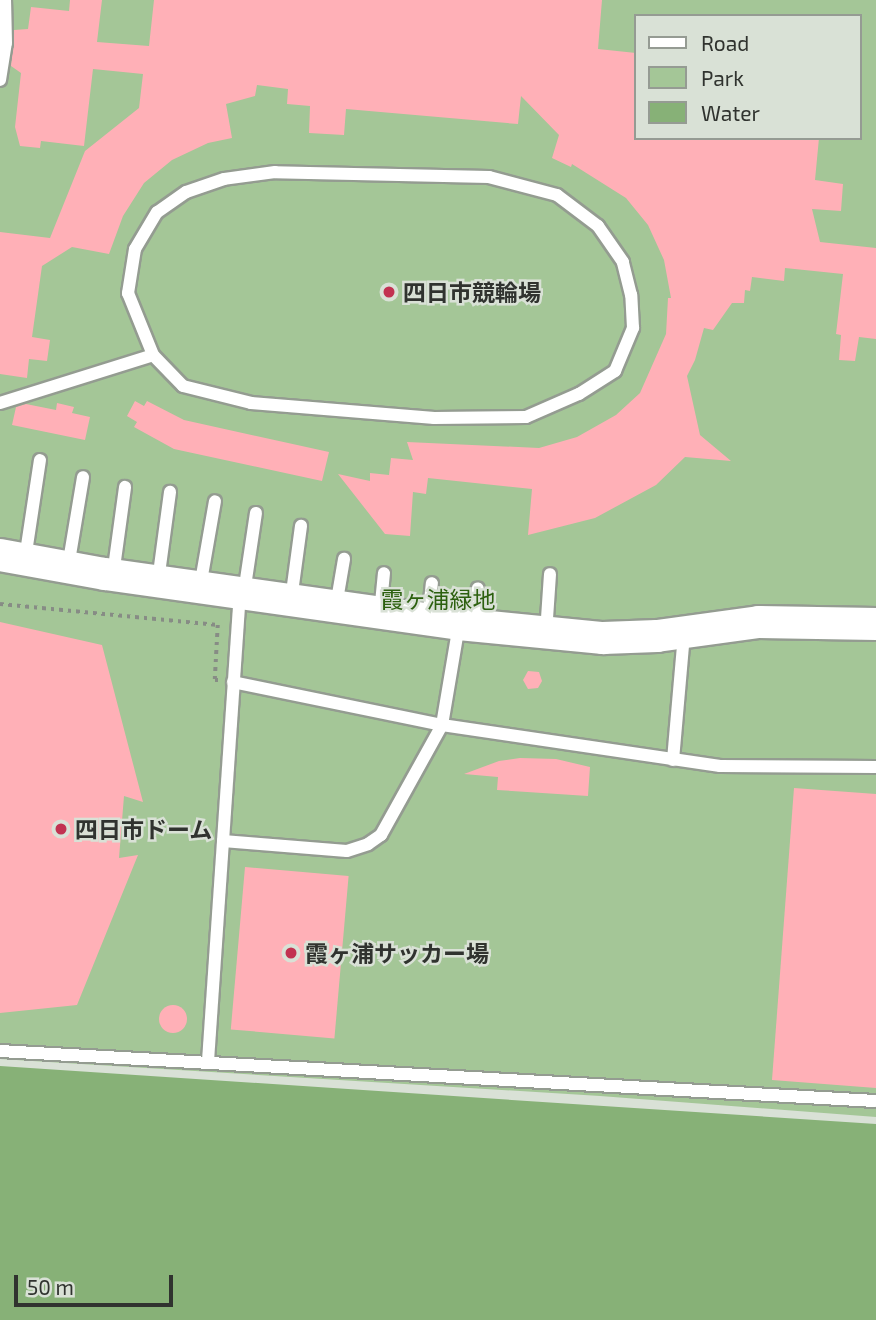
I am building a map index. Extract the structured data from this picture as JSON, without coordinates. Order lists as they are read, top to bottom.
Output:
{
  "parks": ["霞ヶ浦緑地"],
  "places": ["四日市競輪場", "四日市ドーム", "霞ヶ浦サッカー場"],
  "legend": ["Road", "Park", "Water"],
  "scale_bar": "50 m"
}
